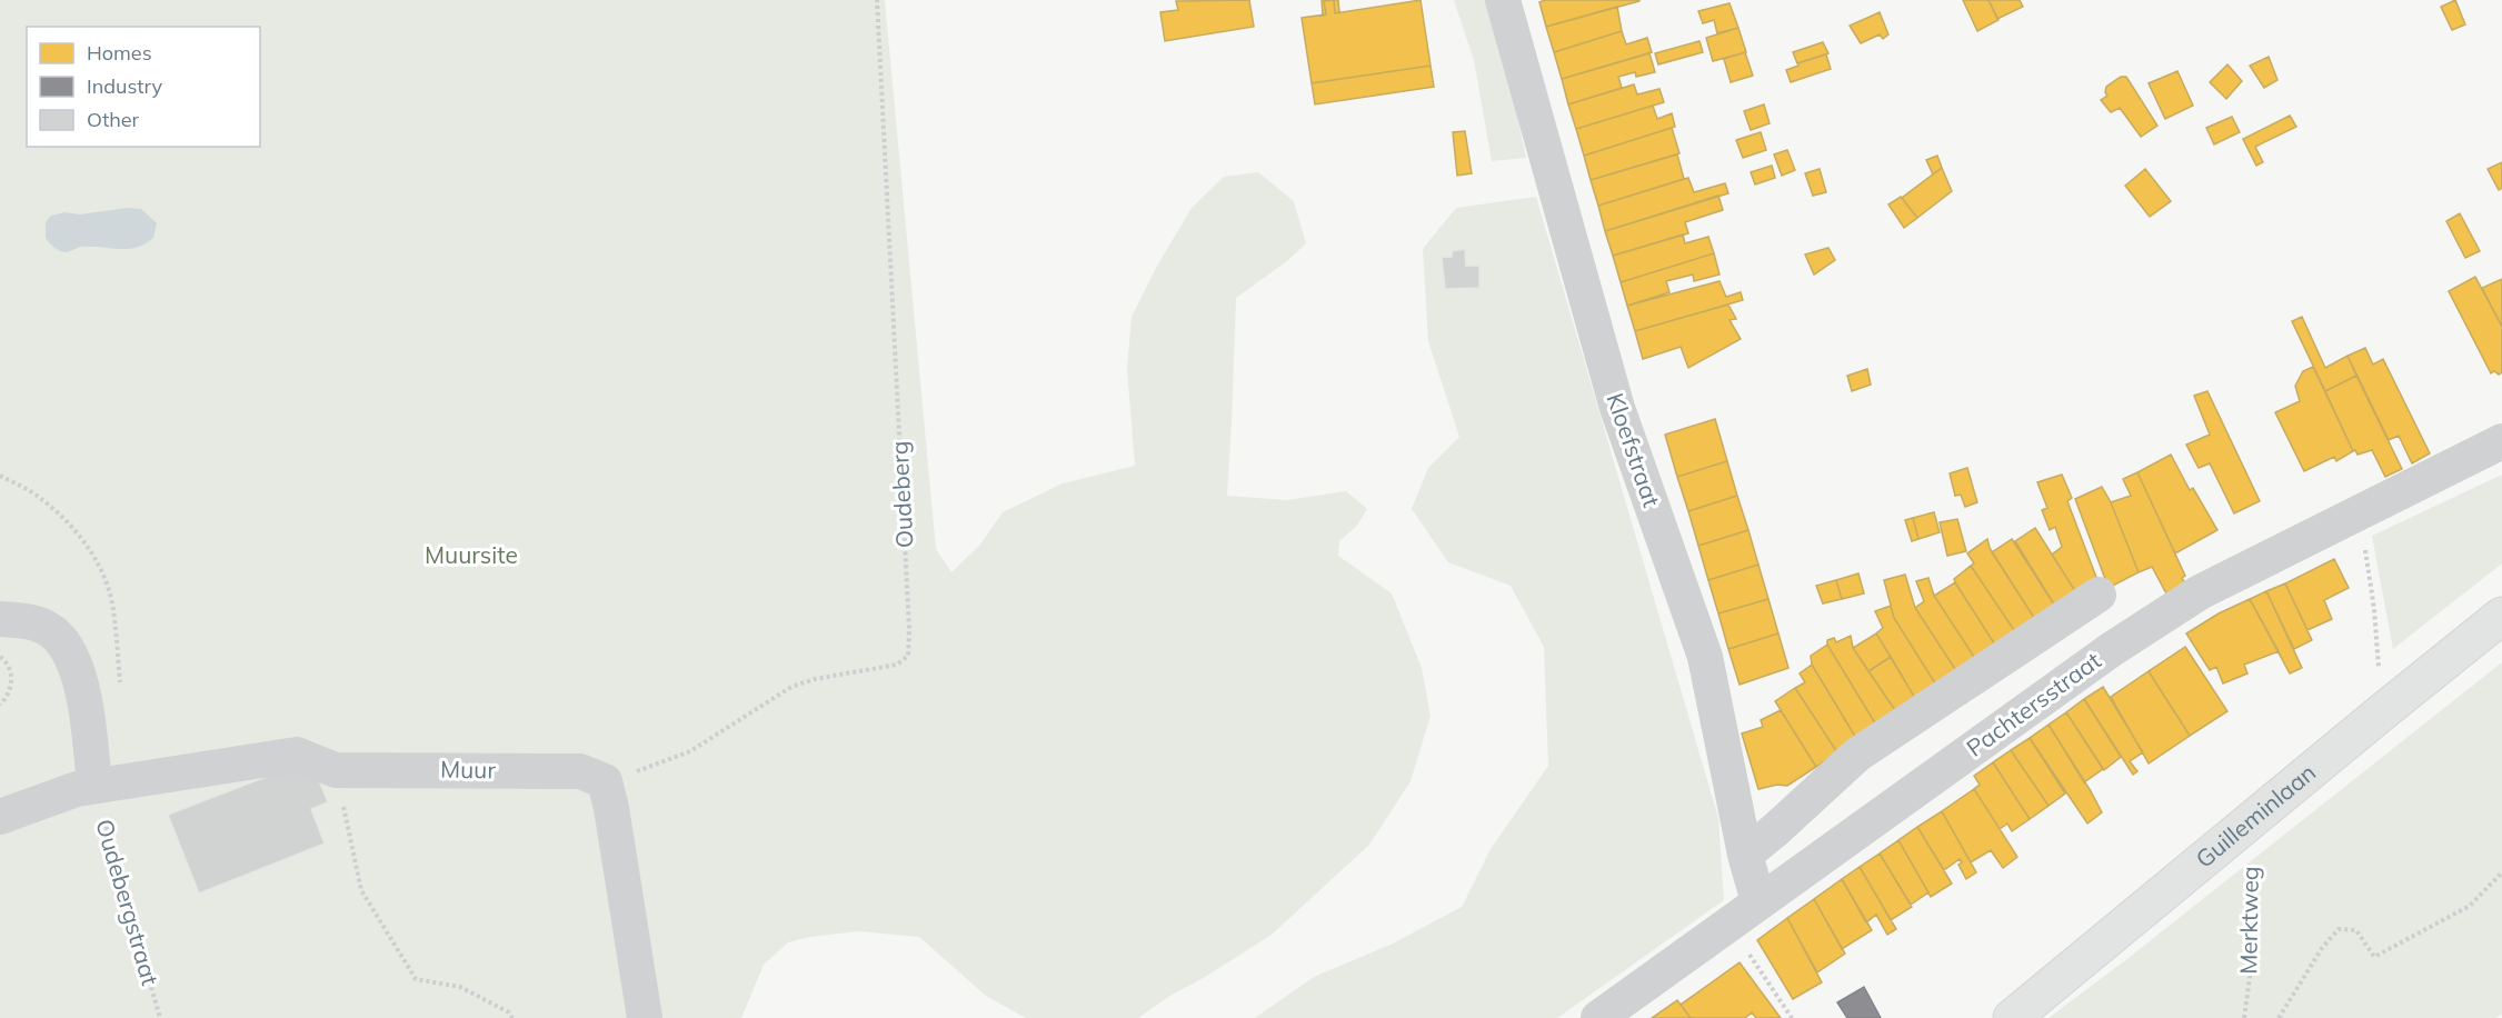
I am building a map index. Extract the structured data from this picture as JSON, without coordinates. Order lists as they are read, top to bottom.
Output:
{
  "streets": {
    "main road": ["Guilleminlaan"],
    "street": ["Kloefstraat", "Pachtersstraat", "Muur"],
    "path": ["Oudeberg", "Oudebergstraat", "Merktweg"]
  },
  "crossings": [
    ["Kloefstraat", "Pachtersstraat"],
    ["Oudeberg", "Muur"],
    ["Muur", "Oudebergstraat"],
    ["Guilleminlaan", "Merktweg"]
  ],
  "parks": ["Muursite"],
  "legend": ["Homes", "Industry", "Other"]
}
